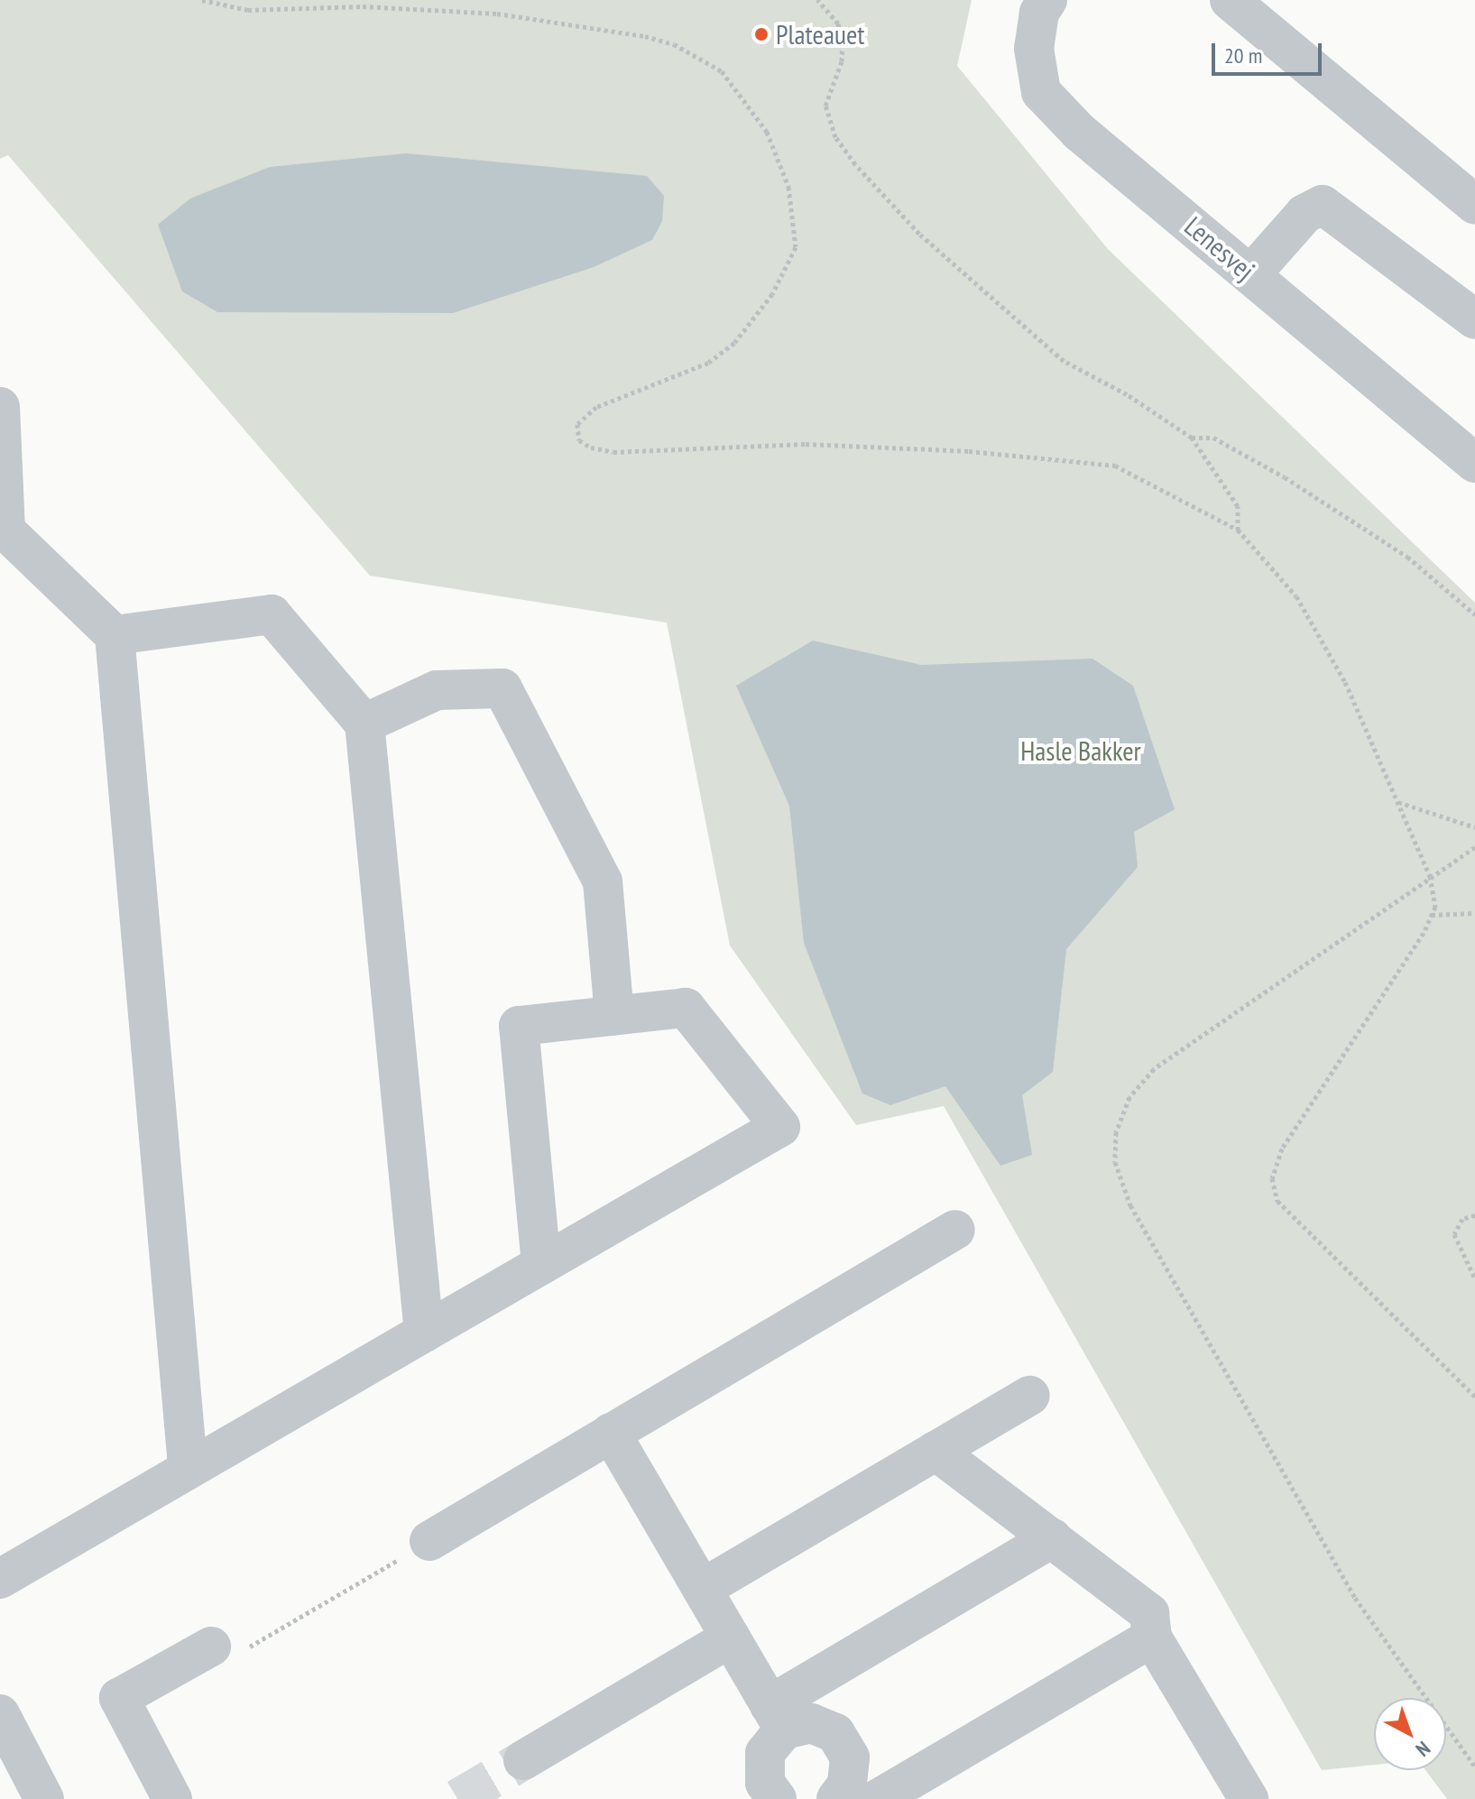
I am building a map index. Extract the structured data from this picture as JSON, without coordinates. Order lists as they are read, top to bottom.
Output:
{
  "streets": {
    "street": ["Lenesvej"]
  },
  "parks": ["Hasle Bakker"],
  "places": ["Plateauet"],
  "scale_bar": "20 m",
  "north": "bottom right"
}
